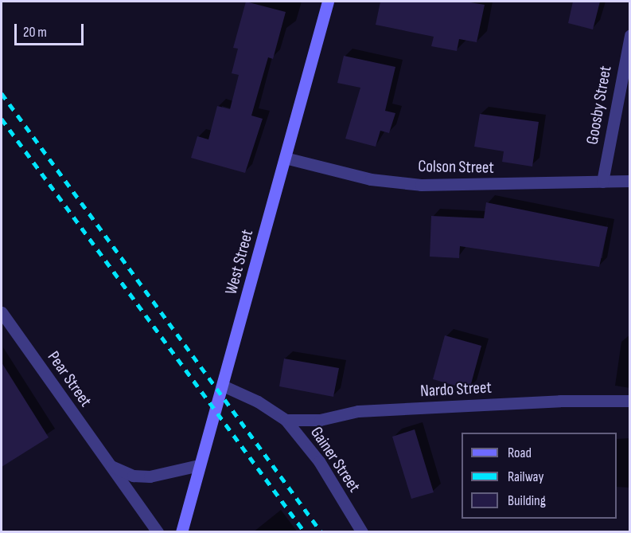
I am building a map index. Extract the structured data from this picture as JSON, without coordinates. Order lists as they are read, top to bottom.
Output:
{
  "streets": {
    "street": [
      "Goosby Street",
      "Colson Street",
      "West Street",
      "Pear Street",
      "Nardo Street",
      "Gainer Street"
    ]
  },
  "crossings": [
    ["Goosby Street", "Colson Street"],
    ["Colson Street", "West Street"],
    ["West Street", "Gainer Street"],
    ["Nardo Street", "Gainer Street"]
  ],
  "legend": ["Road", "Railway", "Building"],
  "scale_bar": "20 m"
}
